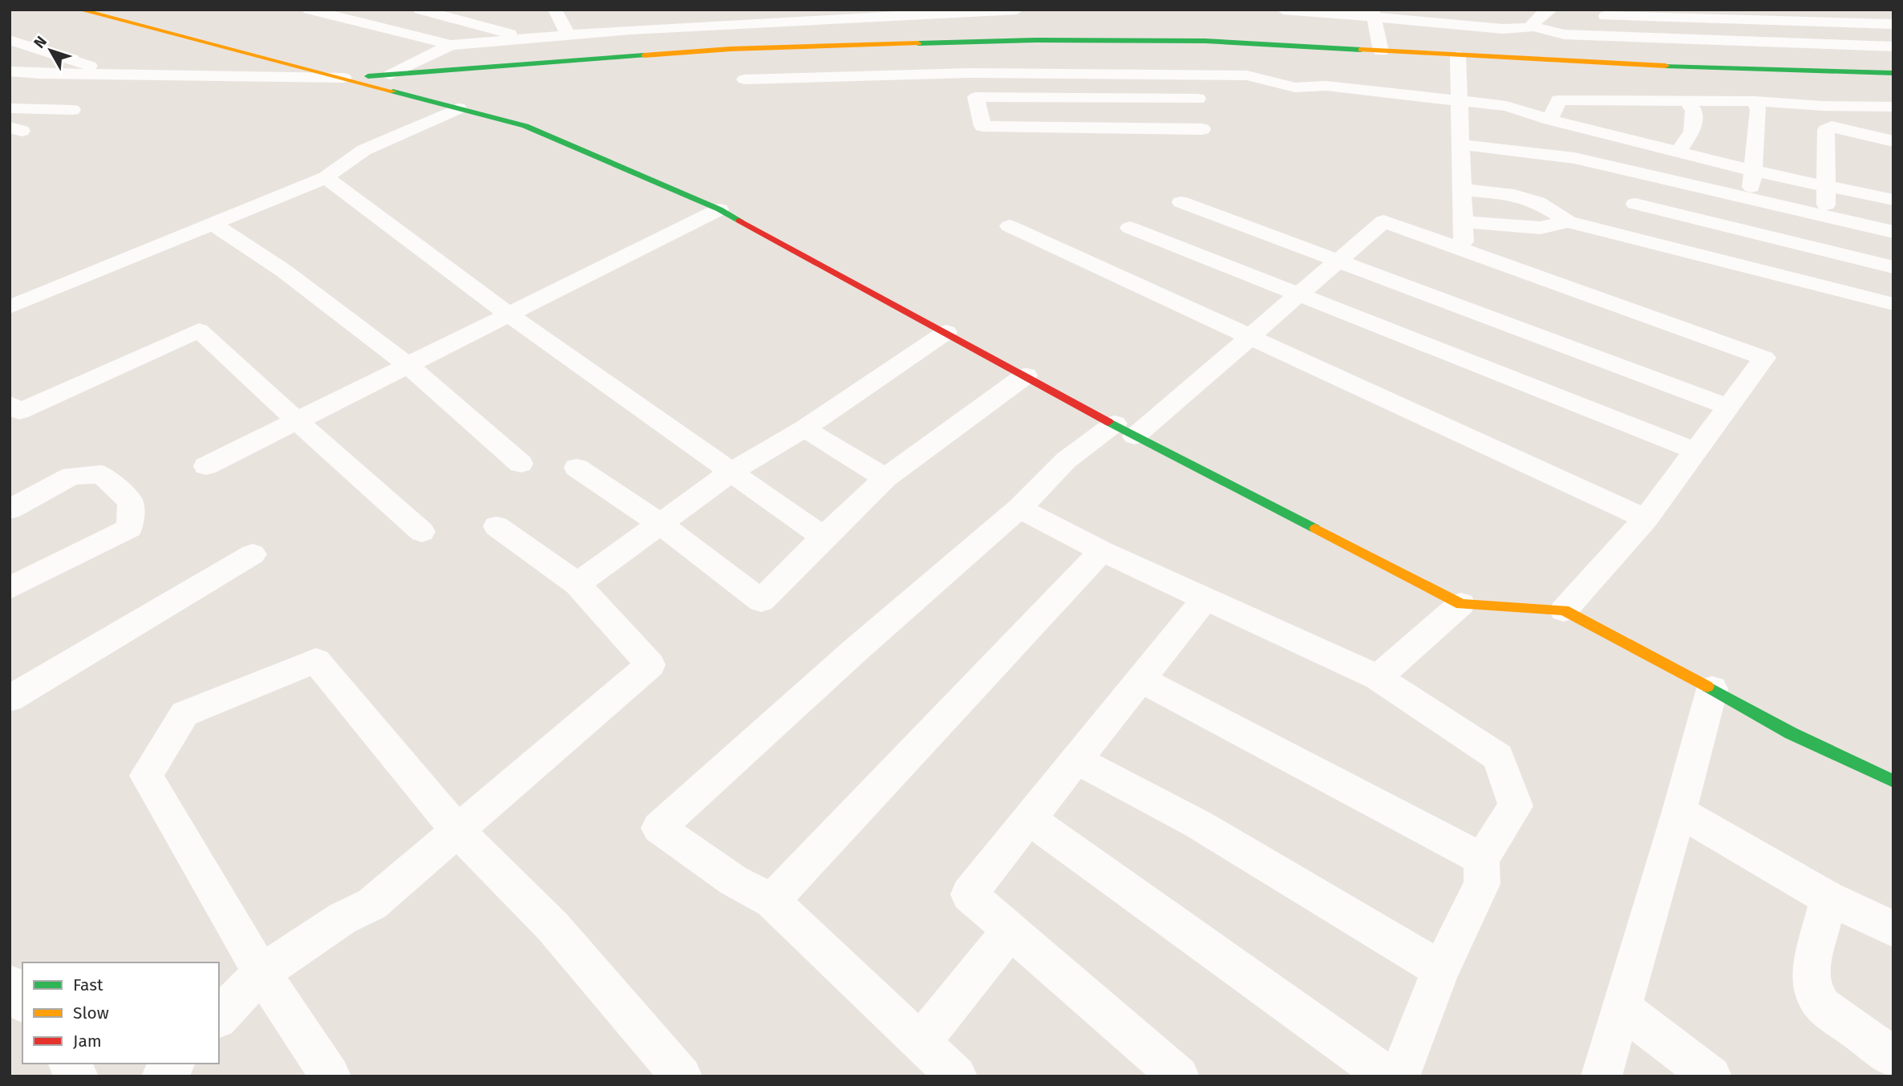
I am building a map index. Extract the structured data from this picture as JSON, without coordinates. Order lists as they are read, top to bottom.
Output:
{
  "legend": ["Fast", "Slow", "Jam"],
  "north": "top left"
}
